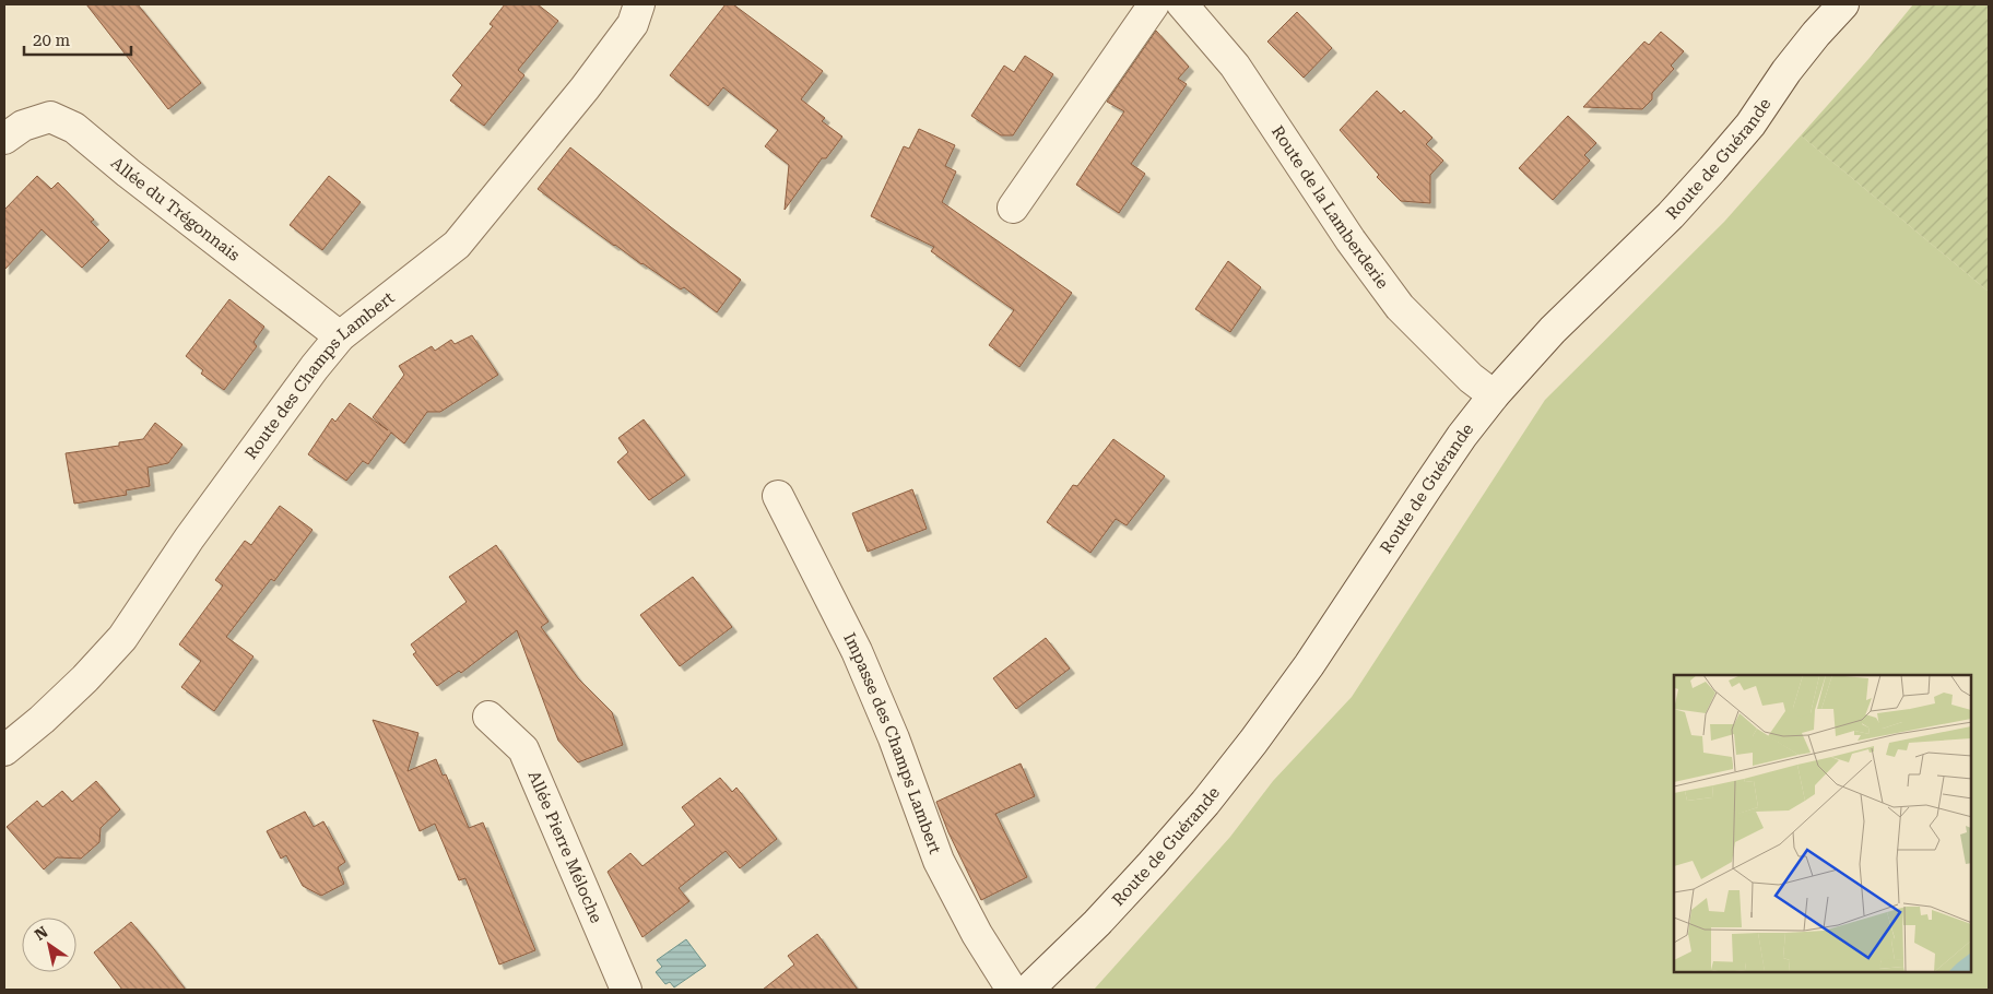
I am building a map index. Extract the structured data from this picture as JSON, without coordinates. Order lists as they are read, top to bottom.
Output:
{
  "streets": {
    "street": [
      "Route de Guérande",
      "Route de la Lamberderie",
      "Allée du Trégonnais",
      "Route des Champs Lambert",
      "Impasse des Champs Lambert",
      "Allée Pierre Méloche"
    ]
  },
  "crossings": [
    ["Route de Guérande", "Route de la Lamberderie"],
    ["Allée du Trégonnais", "Route des Champs Lambert"]
  ],
  "scale_bar": "20 m",
  "north": "top left"
}
